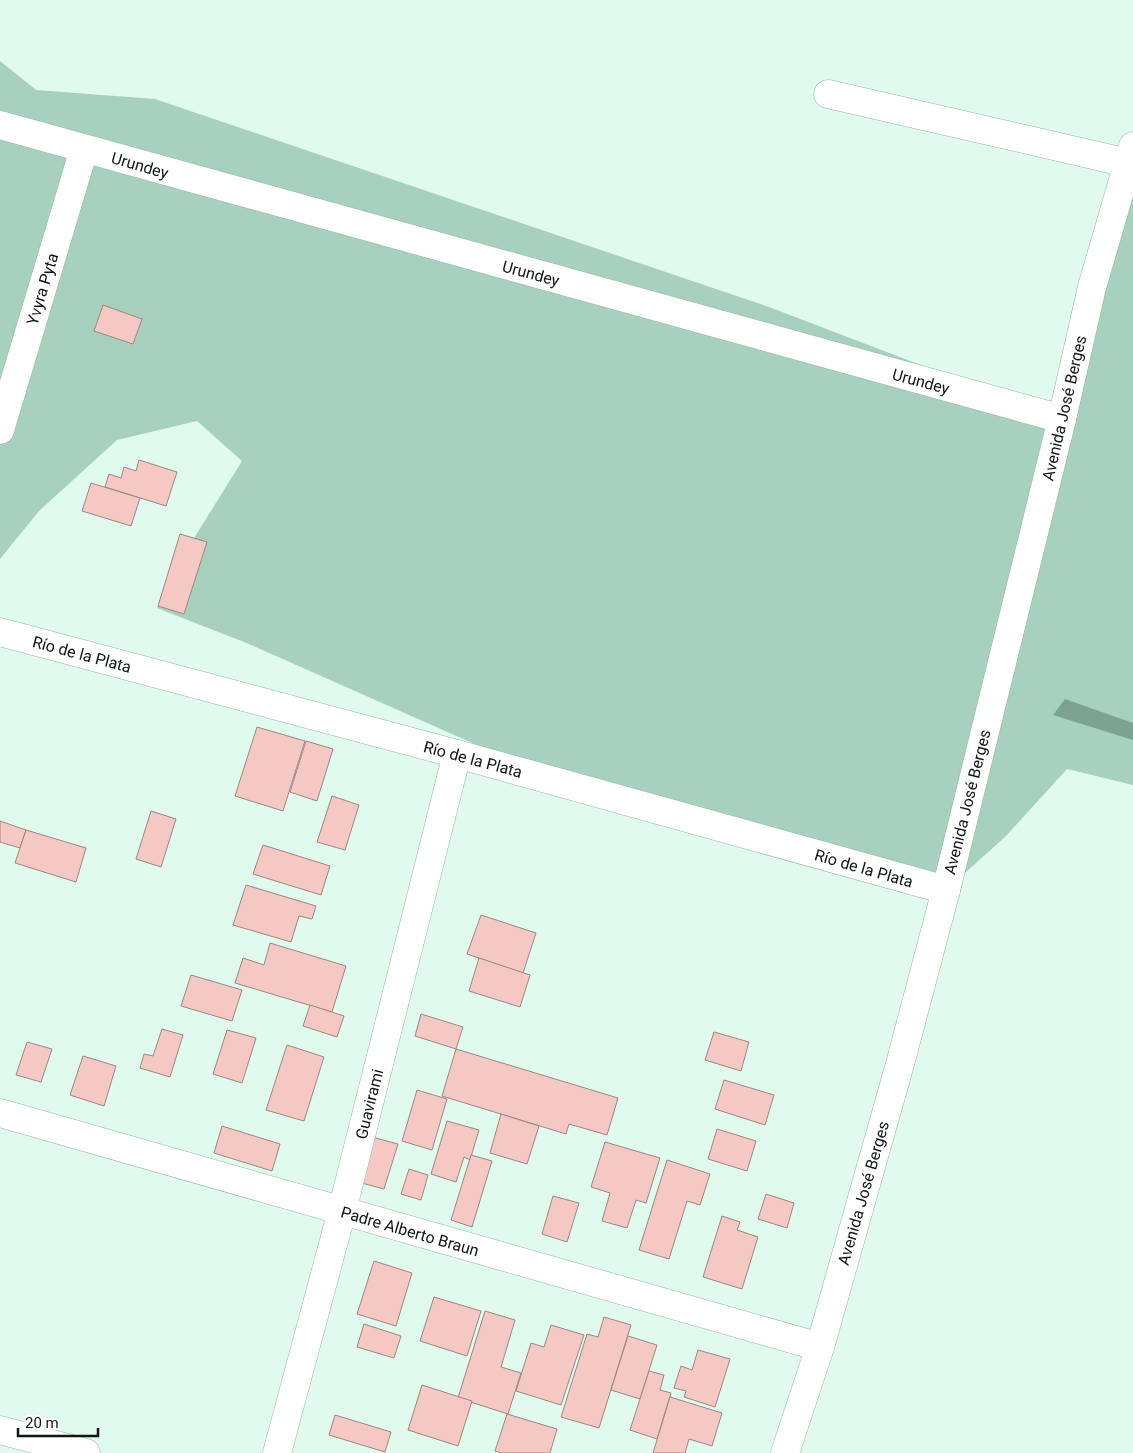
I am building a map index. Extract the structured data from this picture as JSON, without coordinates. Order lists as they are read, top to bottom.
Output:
{
  "streets": {
    "street": [
      "Urundey",
      "Yvyra Pyta",
      "Avenida José Berges",
      "Río de la Plata",
      "Guavirami",
      "Padre Alberto Braun"
    ]
  },
  "crossings": [
    ["Urundey", "Yvyra Pyta"],
    ["Urundey", "Avenida José Berges"],
    ["Avenida José Berges", "Río de la Plata"],
    ["Avenida José Berges", "Padre Alberto Braun"],
    ["Río de la Plata", "Guavirami"],
    ["Guavirami", "Padre Alberto Braun"]
  ],
  "scale_bar": "20 m"
}
